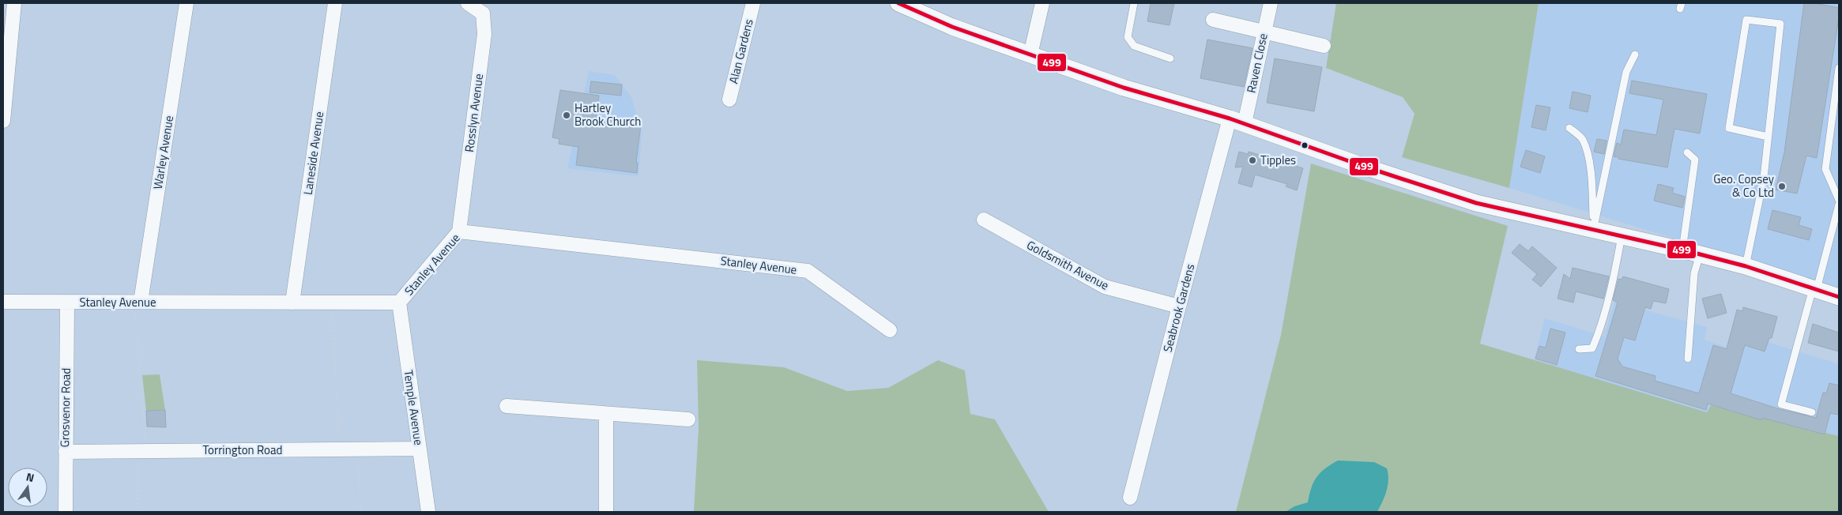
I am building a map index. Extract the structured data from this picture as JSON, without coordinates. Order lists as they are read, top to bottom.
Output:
{
  "streets": {
    "street": [
      "Alan Gardens",
      "Raven Close",
      "Rosslyn Avenue",
      "Warley Avenue",
      "Laneside Avenue",
      "Stanley Avenue",
      "Goldsmith Avenue",
      "Seabrook Gardens",
      "Grosvenor Road",
      "Temple Avenue",
      "Torrington Road"
    ]
  },
  "crossings": [
    ["Raven Close", "Seabrook Gardens"],
    ["Rosslyn Avenue", "Stanley Avenue"],
    ["Warley Avenue", "Stanley Avenue"],
    ["Laneside Avenue", "Stanley Avenue"],
    ["Stanley Avenue", "Grosvenor Road"],
    ["Stanley Avenue", "Temple Avenue"],
    ["Goldsmith Avenue", "Seabrook Gardens"],
    ["Grosvenor Road", "Torrington Road"],
    ["Temple Avenue", "Torrington Road"]
  ],
  "places": ["Hartley Brook Church", "Tipples", "Geo. Copsey & Co Ltd"],
  "lines": ["transit line 499"],
  "north": "top"
}
